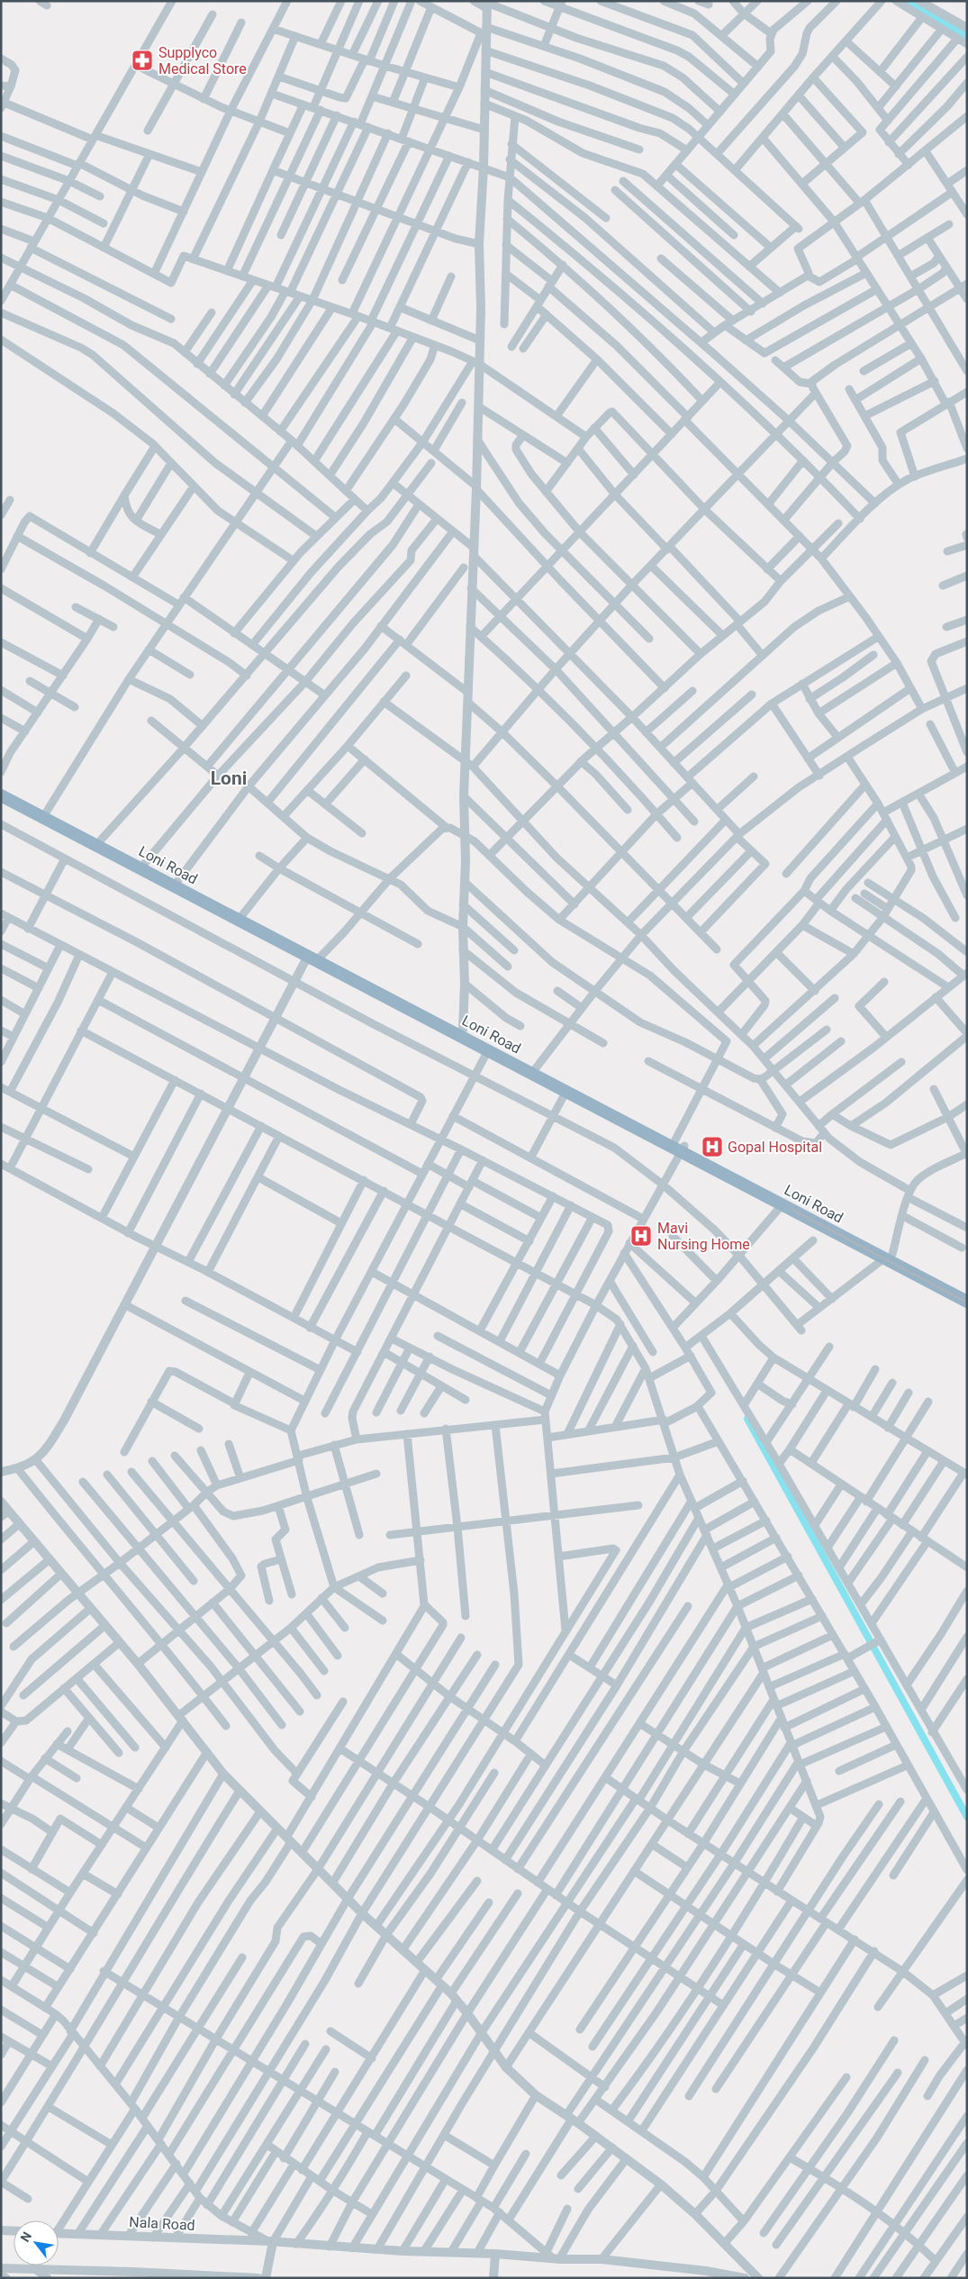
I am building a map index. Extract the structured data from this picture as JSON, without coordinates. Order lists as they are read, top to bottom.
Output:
{
  "streets": {
    "highway": ["Loni Road"],
    "street": ["Nala Road"]
  },
  "districts": ["Loni"],
  "places": {
    "pharmacy": ["Supplyco Medical Store"],
    "hospital": ["Gopal Hospital", "Mavi Nursing Home"]
  },
  "north": "top left"
}
